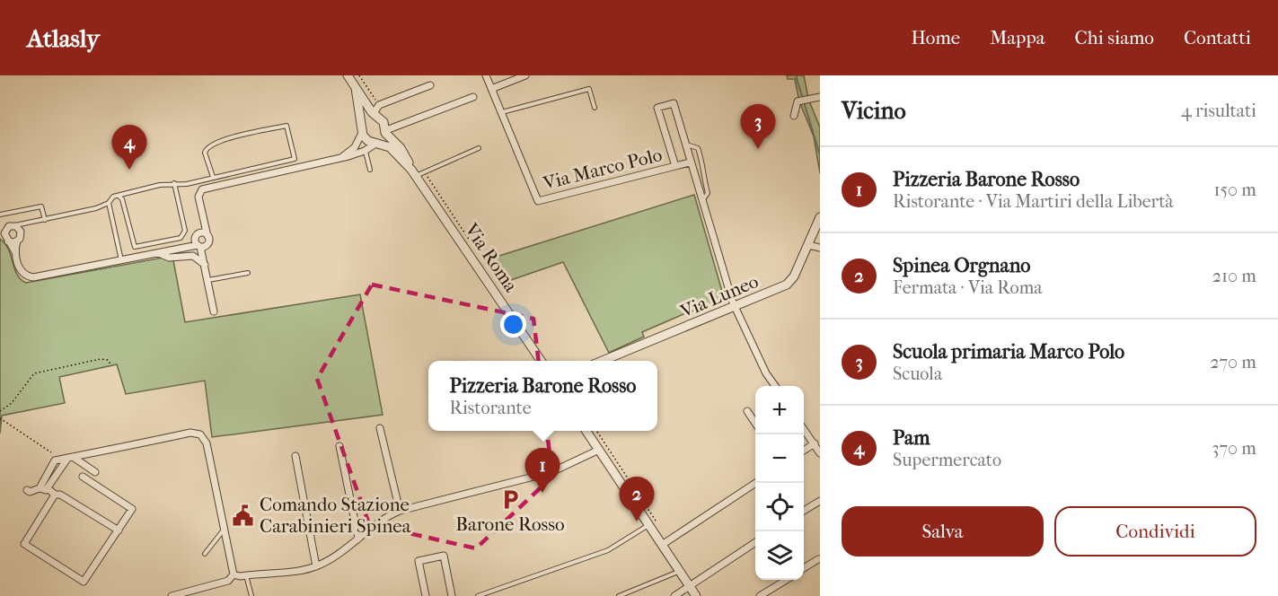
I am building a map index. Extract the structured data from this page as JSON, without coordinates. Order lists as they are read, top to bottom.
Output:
{
  "streets": {
    "street": ["Via Marco Polo", "Via Roma", "Via Luneo"]
  },
  "crossings": [
    ["Via Marco Polo", "Via Luneo"]
  ],
  "places": {
    "parking": ["Barone Rosso"],
    "public building": ["Comando Stazione Carabinieri Spinea"]
  },
  "page": {
    "header": "Atlasly",
    "nav": [
      "Home",
      "Mappa",
      "Chi siamo",
      "Contatti"
    ],
    "heading": ["Vicino", "4 risultati"],
    "pins": [
      "3",
      "4",
      "1",
      "2"
    ],
    "list": [
      {
        "mark": "1",
        "name": "Pizzeria Barone Rosso",
        "note": "Ristorante · Via Martiri della Libertà",
        "value": "150 m"
      },
      {
        "mark": "2",
        "name": "Spinea Orgnano",
        "note": "Fermata · Via Roma",
        "value": "210 m"
      },
      {
        "mark": "3",
        "name": "Scuola primaria Marco Polo",
        "note": "Scuola",
        "value": "270 m"
      },
      {
        "mark": "4",
        "name": "Pam",
        "note": "Supermercato",
        "value": "370 m"
      }
    ],
    "popup": ["Pizzeria Barone Rosso", "Ristorante"],
    "map_buttons": ["+", "−"],
    "buttons": ["Salva", "Condividi"]
  }
}
